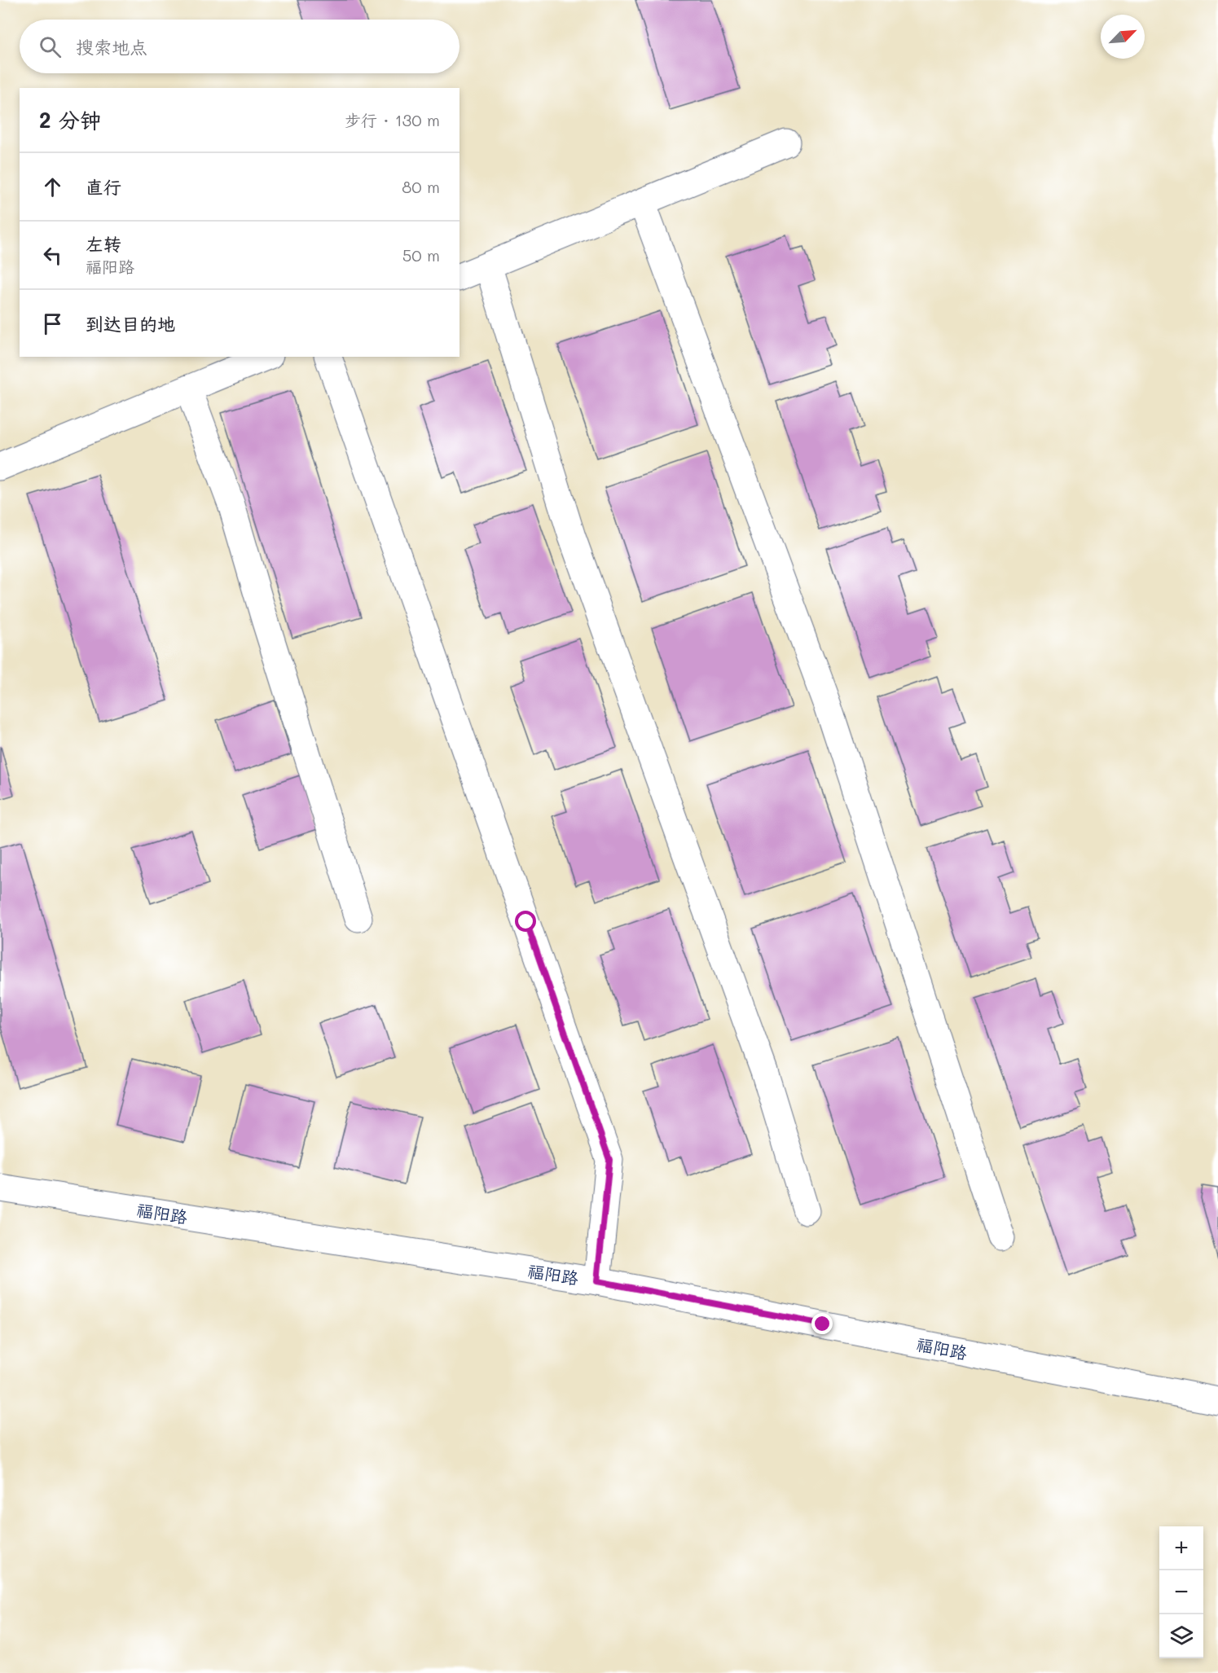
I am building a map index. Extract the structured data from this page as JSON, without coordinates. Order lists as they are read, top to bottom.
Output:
{
  "streets": {
    "street": ["福阳路"]
  },
  "north": "top right",
  "page": {
    "search": "搜索地点",
    "heading": ["2 分钟", "步行 · 130 m"],
    "list": [
      ["直行", "80 m"],
      ["左转", "福阳路", "50 m"],
      "到达目的地"
    ],
    "map_buttons": ["+", "−"]
  }
}
